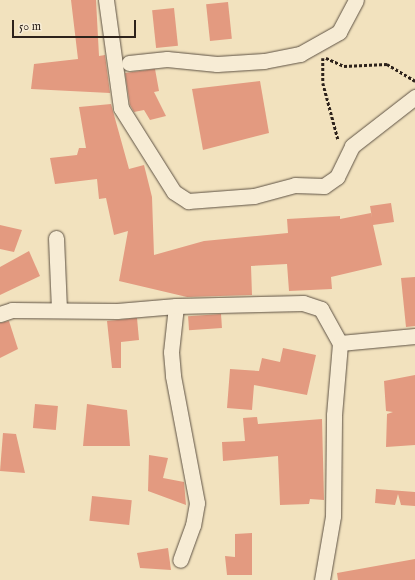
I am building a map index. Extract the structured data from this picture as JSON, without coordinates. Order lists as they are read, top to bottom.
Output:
{
  "scale_bar": "50 m"
}
